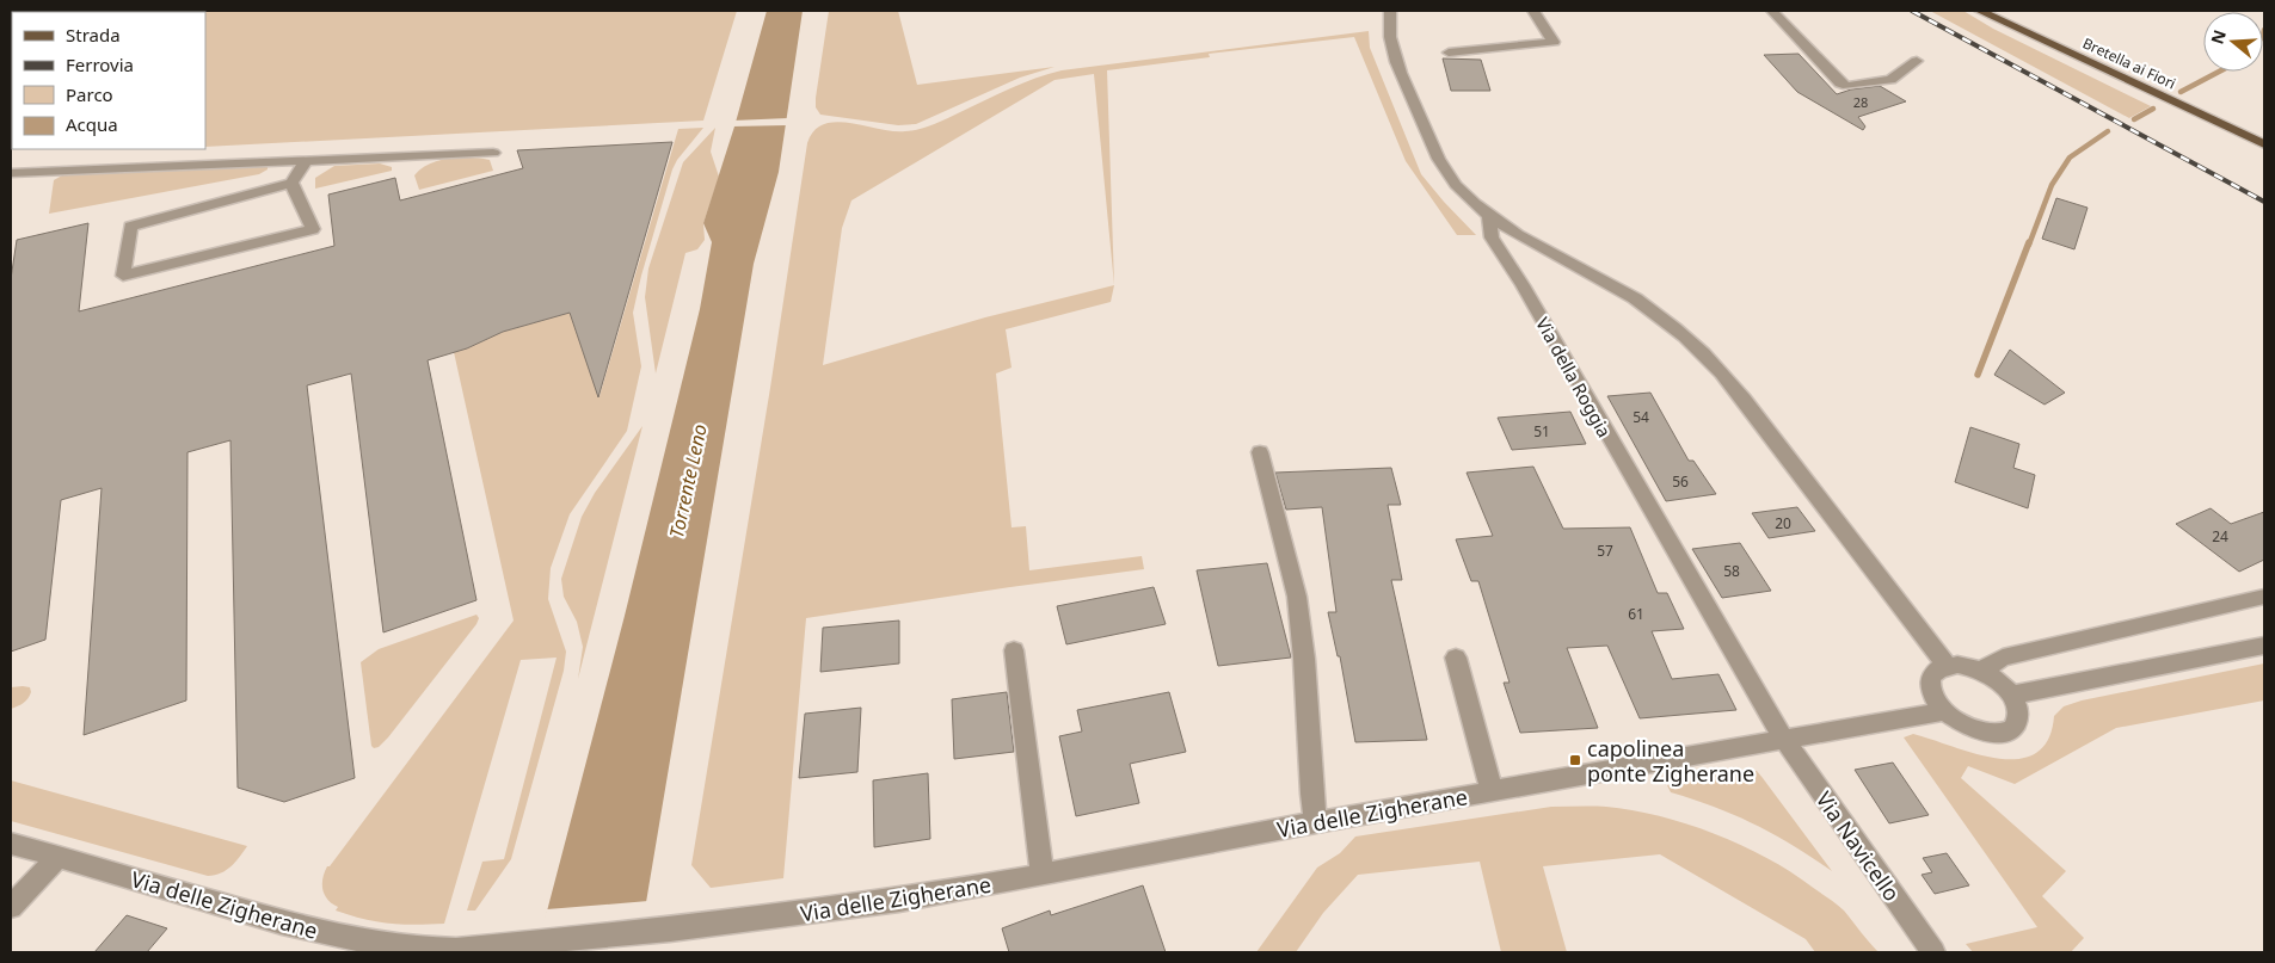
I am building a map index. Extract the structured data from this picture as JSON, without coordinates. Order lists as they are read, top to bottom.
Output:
{
  "streets": {
    "main road": ["Bretella ai Fiori"],
    "street": ["Via della Roggia", "Via delle Zigherane", "Via Navicello"]
  },
  "crossings": [
    ["Via della Roggia", "Via delle Zigherane"],
    ["Via della Roggia", "Via Navicello"],
    ["Via delle Zigherane", "Via Navicello"]
  ],
  "water": ["Torrente Leno"],
  "places": {
    "transit": ["capolinea ponte Zigherane"]
  },
  "house_numbers": [
    "28",
    "54",
    "51",
    "56",
    "20",
    "24",
    "57",
    "58",
    "61"
  ],
  "legend": [
    "Strada",
    "Ferrovia",
    "Parco",
    "Acqua"
  ],
  "north": "left"
}
